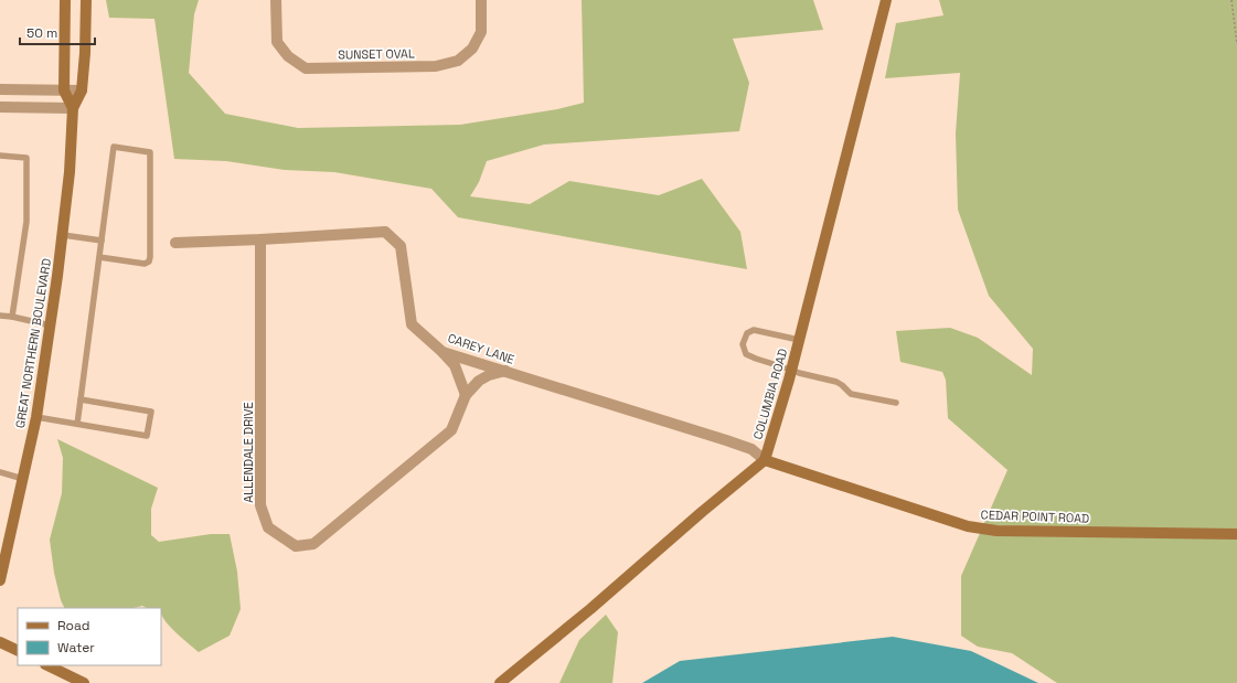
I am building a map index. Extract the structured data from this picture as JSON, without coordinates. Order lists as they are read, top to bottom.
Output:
{
  "streets": {
    "street": [
      "SUNSET OVAL",
      "GREAT NORTHERN BOULEVARD",
      "CAREY LANE",
      "COLUMBIA ROAD",
      "ALLENDALE DRIVE",
      "CEDAR POINT ROAD"
    ]
  },
  "crossings": [
    ["CAREY LANE", "COLUMBIA ROAD"],
    ["CAREY LANE", "ALLENDALE DRIVE"],
    ["CAREY LANE", "CEDAR POINT ROAD"],
    ["COLUMBIA ROAD", "CEDAR POINT ROAD"]
  ],
  "legend": ["Road", "Water"],
  "scale_bar": "50 m"
}
